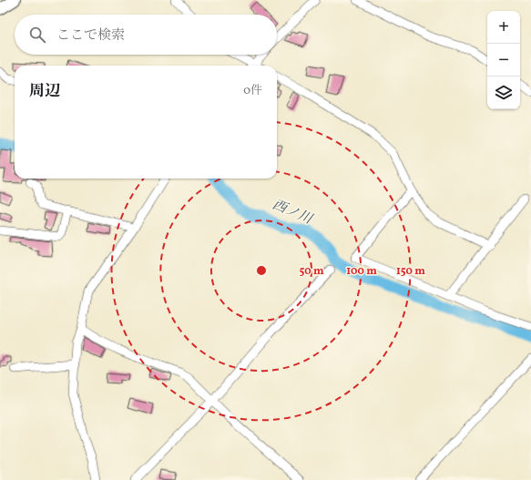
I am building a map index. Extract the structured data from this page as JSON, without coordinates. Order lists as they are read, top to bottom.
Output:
{
  "water": ["西ノ川"],
  "page": {
    "map_buttons": ["+", "−"],
    "search": "ここで検索",
    "heading": ["周辺", "0件"]
  },
  "rings": ["50 m", "100 m", "150 m"]
}
